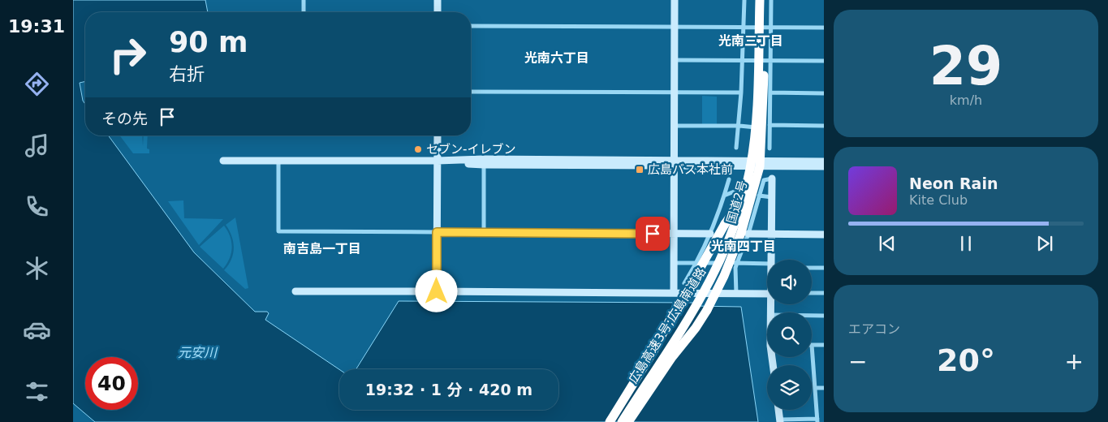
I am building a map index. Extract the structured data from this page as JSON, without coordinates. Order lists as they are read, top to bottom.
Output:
{
  "streets": {
    "highway": ["国道2号", "広島高速3号;広島南道路"]
  },
  "districts": [
    "光南三丁目",
    "光南六丁目",
    "光南四丁目",
    "南吉島一丁目"
  ],
  "water": ["元安川"],
  "places": {
    "other": ["セブン-イレブン"],
    "transit": ["広島バス本社前"]
  },
  "page": {
    "tabs": "19:31",
    "tile": [
      ["29", "km/h"],
      "エアコン"
    ],
    "turn": ["90 m", "右折"],
    "then": "その先",
    "song": ["Neon Rain", "Kite Club"],
    "heat": ["−", "20°", "+"],
    "limit": "40",
    "trip": "19:32 · 1 分 · 420 m"
  }
}
